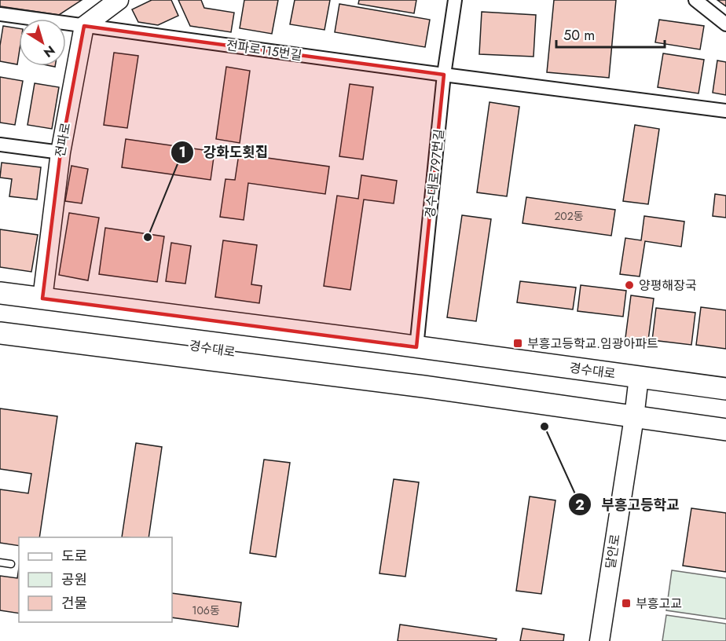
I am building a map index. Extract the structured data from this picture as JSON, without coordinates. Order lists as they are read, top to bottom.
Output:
{
  "streets": {
    "main road": ["경수대로"],
    "street": [
      "전파로115번길",
      "전파로",
      "경수대로797번길",
      "달안로"
    ]
  },
  "crossings": [
    ["전파로115번길", "전파로"],
    ["전파로115번길", "경수대로797번길"],
    ["전파로", "경수대로"],
    ["경수대로797번길", "경수대로"],
    ["경수대로", "달안로"]
  ],
  "places": {
    "other": ["강화도횟집", "양평해장국", "부흥고등학교"],
    "transit": ["부흥고등학교.임광아파트", "부흥고교"]
  },
  "house_numbers": ["202동", "106동"],
  "legend": ["도로", "공원", "건물"],
  "scale_bar": "50 m",
  "north": "bottom right"
}
